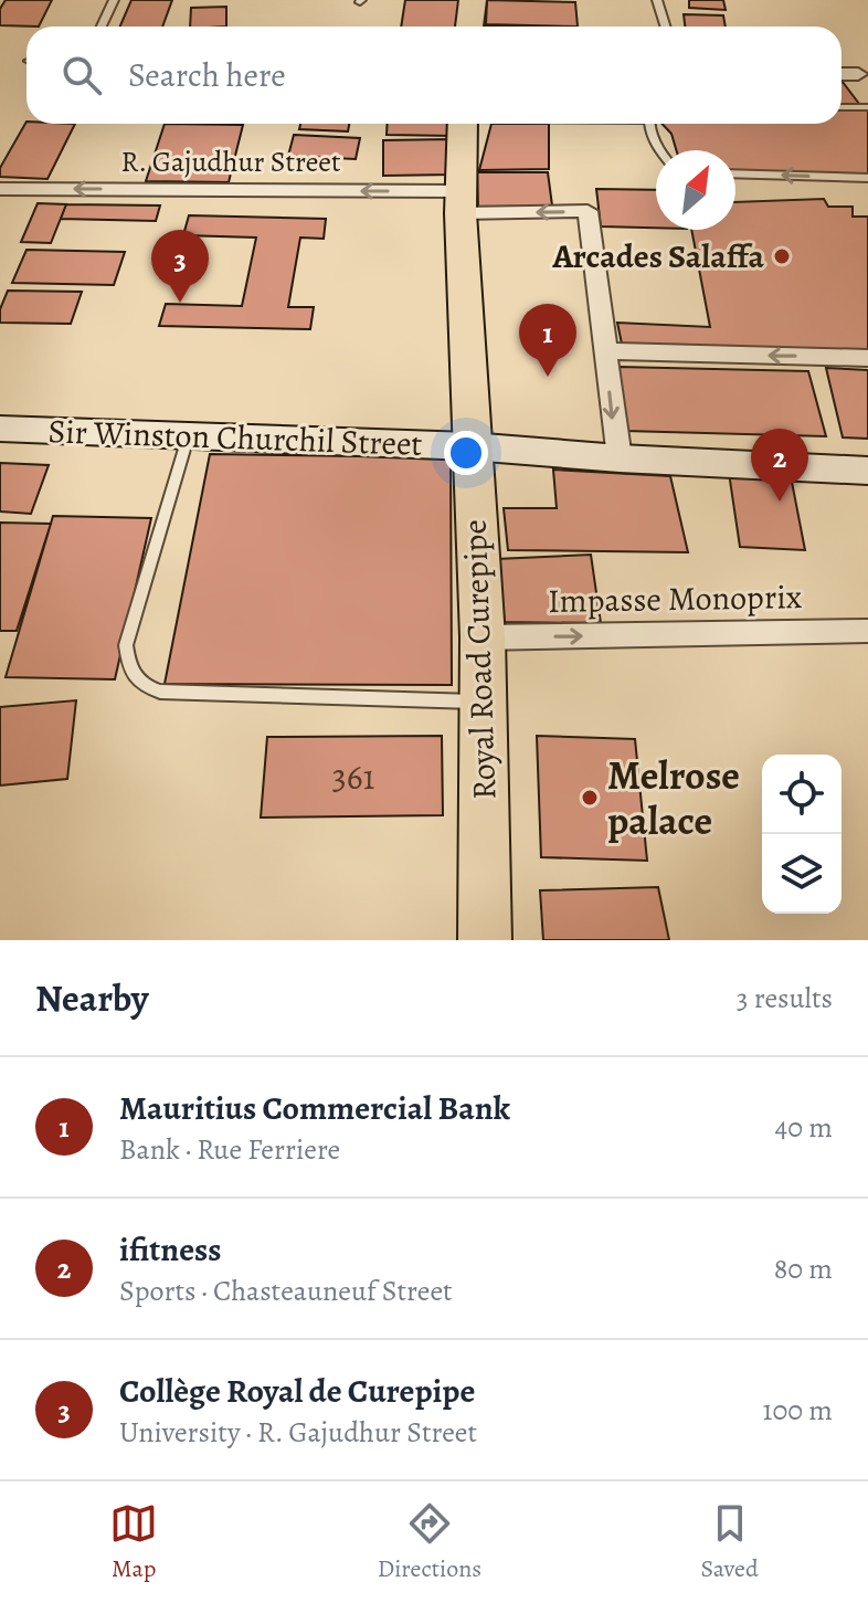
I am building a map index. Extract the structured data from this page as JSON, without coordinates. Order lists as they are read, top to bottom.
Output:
{
  "streets": {
    "main road": ["Royal Road Curepipe"],
    "street": ["R. Gajudhur Street", "Sir Winston Churchil Street", "Impasse Monoprix"]
  },
  "crossings": [
    ["R. Gajudhur Street", "Royal Road Curepipe"],
    ["Sir Winston Churchil Street", "Royal Road Curepipe"],
    ["Impasse Monoprix", "Royal Road Curepipe"]
  ],
  "one_way": ["R. Gajudhur Street", "Impasse Monoprix"],
  "places": ["Arcades Salaffa", "Melrose palace"],
  "house_numbers": ["361"],
  "north": "top right",
  "page": {
    "search": "Search here",
    "pins": ["3", "1", "2"],
    "heading": ["Nearby", "3 results"],
    "list": [
      {
        "mark": "1",
        "name": "Mauritius Commercial Bank",
        "note": "Bank · Rue Ferriere",
        "value": "40 m"
      },
      {
        "mark": "2",
        "name": "ifitness",
        "note": "Sports · Chasteauneuf Street",
        "value": "80 m"
      },
      {
        "mark": "3",
        "name": "Collège Royal de Curepipe",
        "note": "University · R. Gajudhur Street",
        "value": "100 m"
      }
    ],
    "nav": ["Map", "Directions", "Saved"]
  }
}
